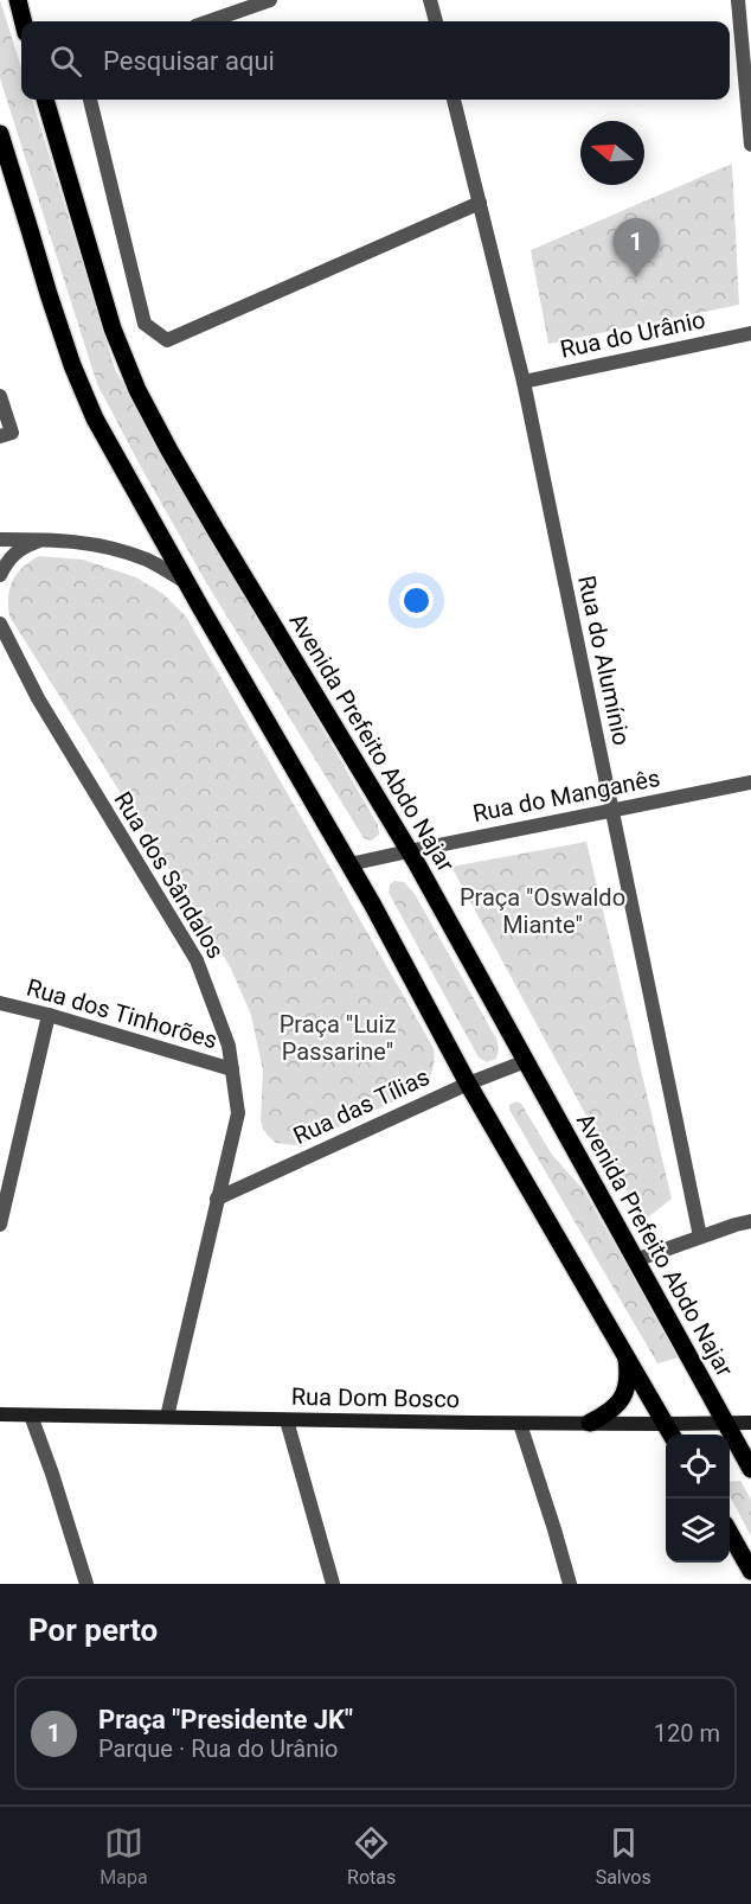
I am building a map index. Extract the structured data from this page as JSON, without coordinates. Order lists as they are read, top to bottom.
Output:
{
  "streets": {
    "main road": ["Avenida Prefeito Abdo Najar", "Rua Dom Bosco"],
    "street": [
      "Rua do Urânio",
      "Rua do Alumínio",
      "Rua do Manganês",
      "Rua dos Sândalos",
      "Rua dos Tinhorões",
      "Rua das Tílias"
    ]
  },
  "crossings": [
    ["Rua do Urânio", "Rua do Alumínio"],
    ["Rua do Alumínio", "Rua do Manganês"],
    ["Avenida Prefeito Abdo Najar", "Rua do Manganês"],
    ["Avenida Prefeito Abdo Najar", "Rua das Tílias"],
    ["Avenida Prefeito Abdo Najar", "Rua Dom Bosco"],
    ["Rua dos Sândalos", "Rua dos Tinhorões"],
    ["Rua dos Sândalos", "Rua das Tílias"],
    ["Rua dos Sândalos", "Rua Dom Bosco"]
  ],
  "parks": ["Praça \"Oswaldo Miante\"", "Praça \"Luiz Passarine\""],
  "north": "left",
  "page": {
    "search": "Pesquisar aqui",
    "pins": "1",
    "heading": "Por perto",
    "list": [
      {
        "mark": "1",
        "name": "Praça \"Presidente JK\"",
        "note": "Parque · Rua do Urânio",
        "value": "120 m"
      }
    ],
    "nav": ["Mapa", "Rotas", "Salvos"]
  }
}
